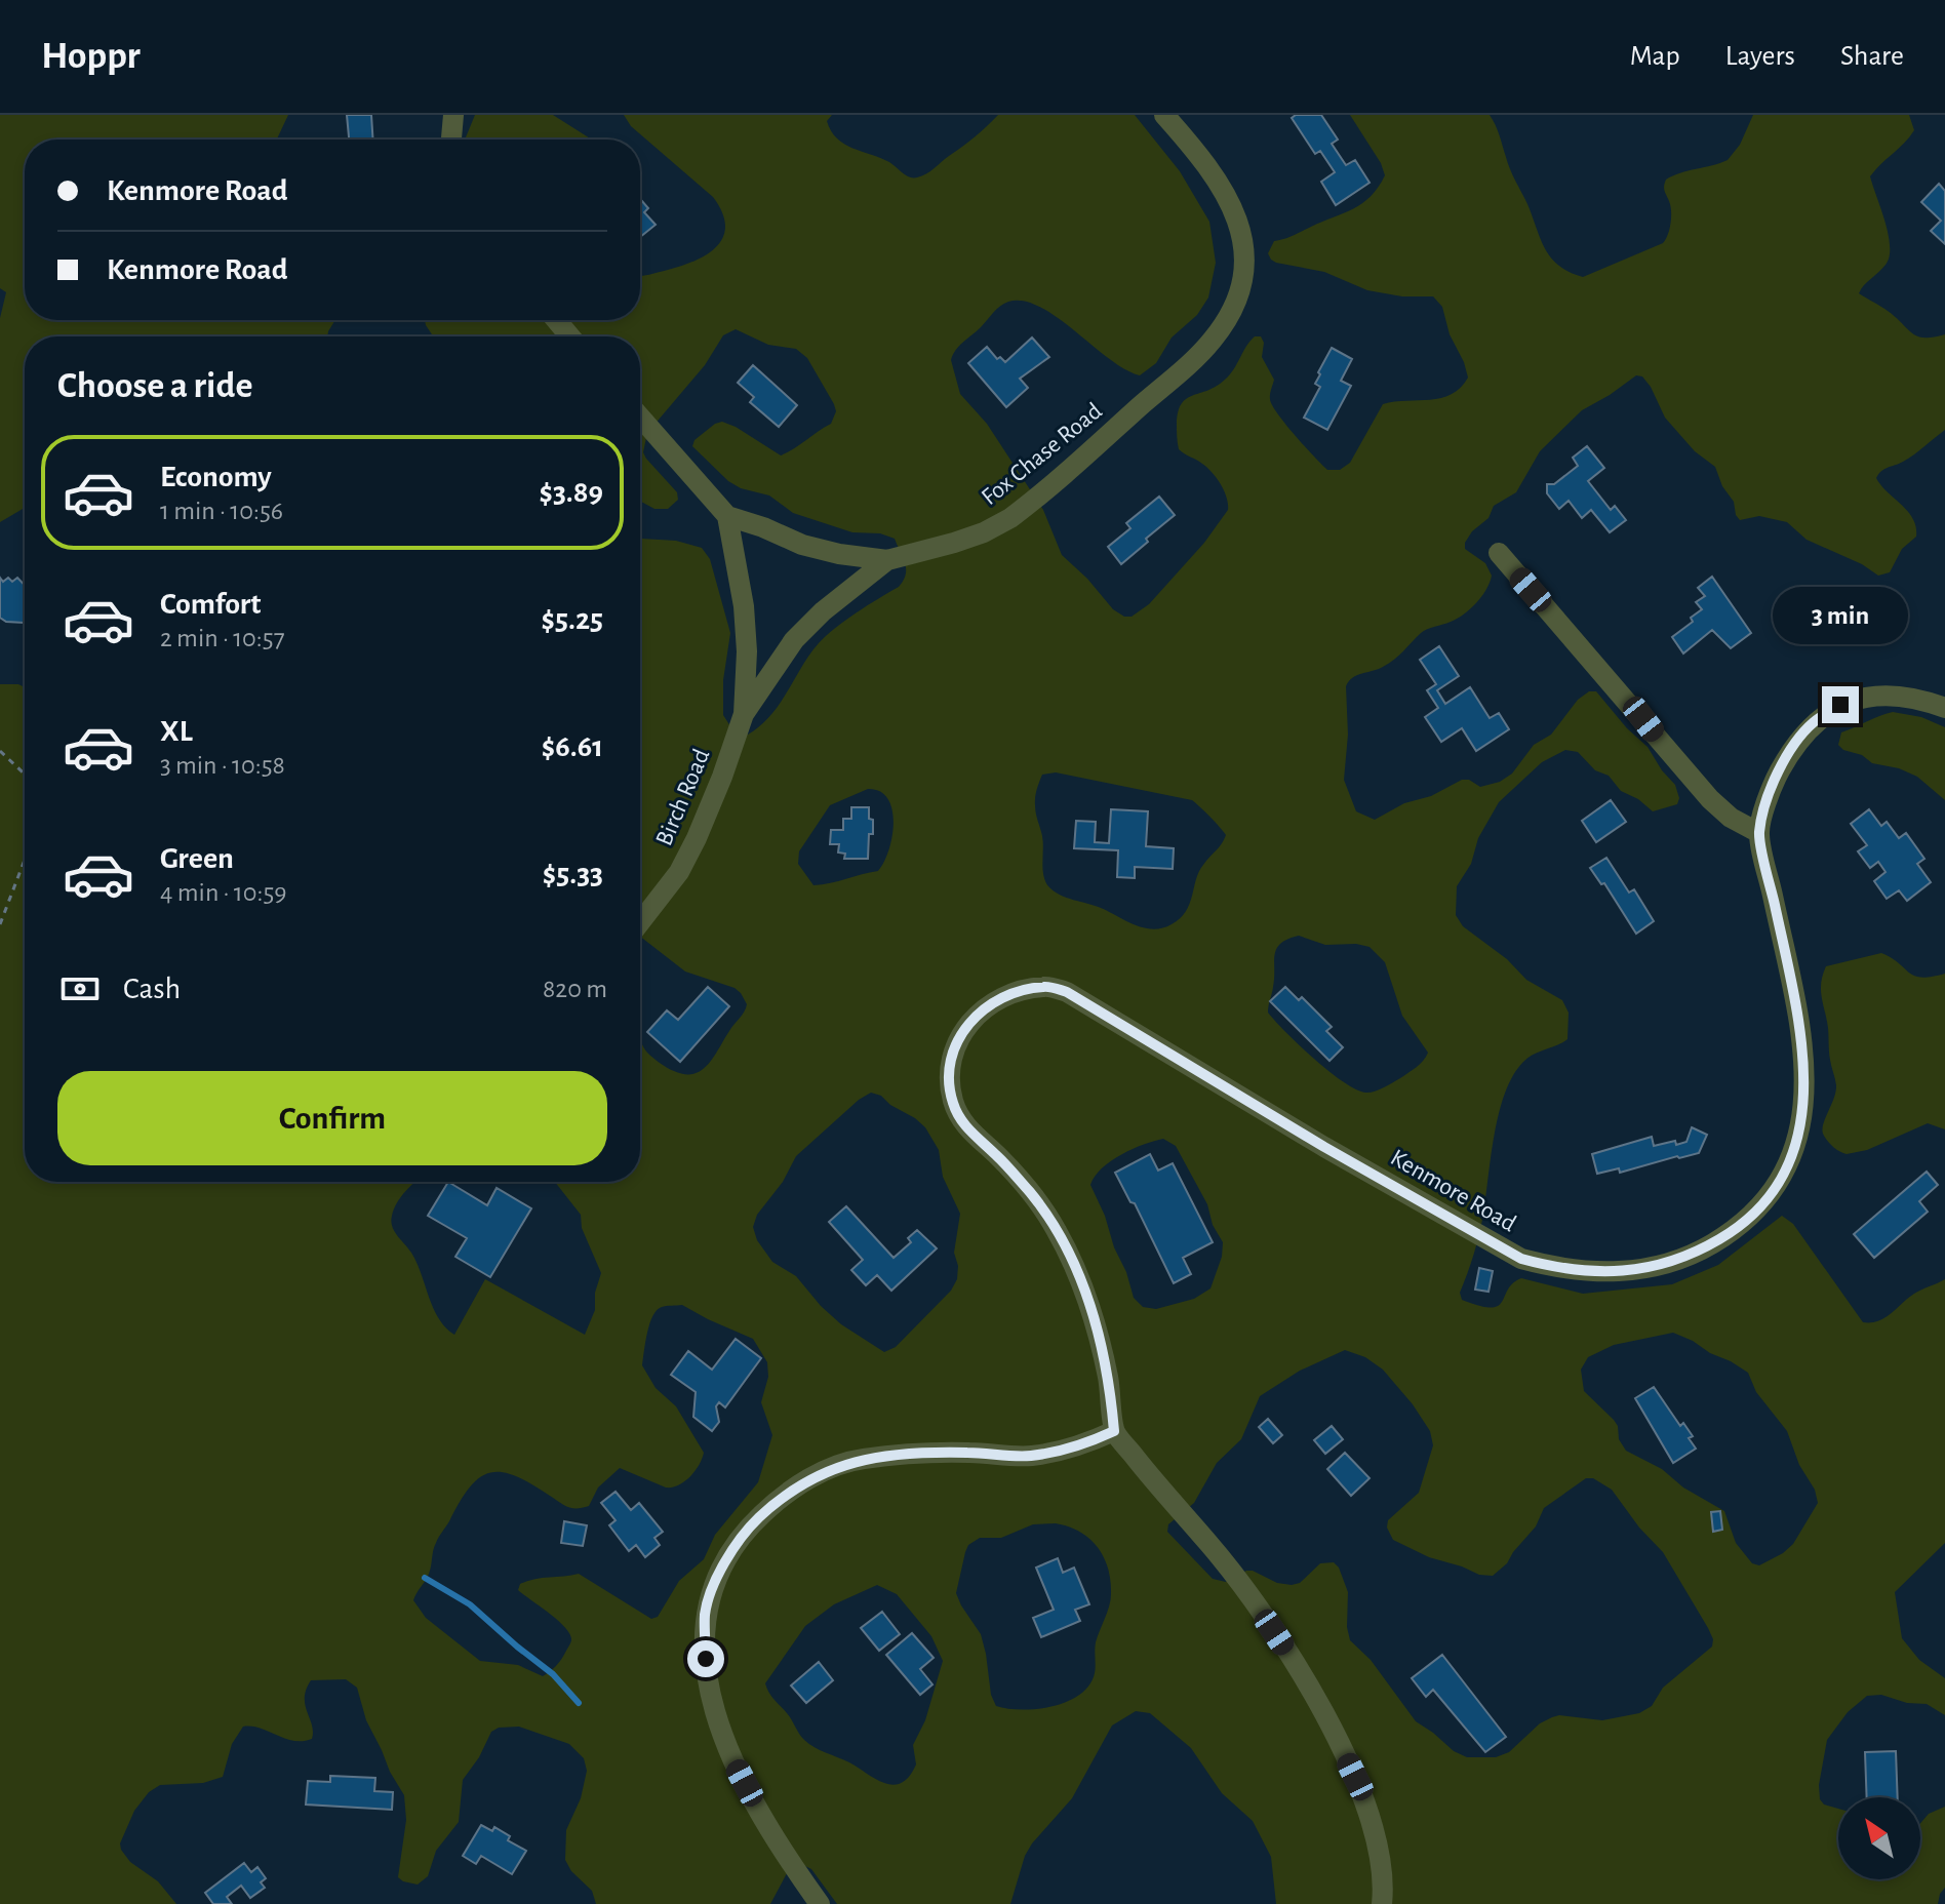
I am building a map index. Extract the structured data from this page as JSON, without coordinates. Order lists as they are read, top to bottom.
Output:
{
  "streets": {
    "street": ["Fox Chase Road", "Birch Road", "Kenmore Road"]
  },
  "crossings": [
    ["Fox Chase Road", "Birch Road"]
  ],
  "north": "top left",
  "page": {
    "header": "Hoppr",
    "nav": ["Map", "Layers", "Share"],
    "banner": ["Kenmore Road", "Kenmore Road"],
    "heading": "Choose a ride",
    "list": [
      {
        "name": "Economy",
        "note": "1 min · 10:56",
        "value": "$3.89"
      },
      {
        "name": "Comfort",
        "note": "2 min · 10:57",
        "value": "$5.25"
      },
      {
        "name": "XL",
        "note": "3 min · 10:58",
        "value": "$6.61"
      },
      {
        "name": "Green",
        "note": "4 min · 10:59",
        "value": "$5.33"
      }
    ],
    "bubble": "3 min",
    "pay": ["Cash", "820 m"],
    "buttons": "Confirm"
  }
}
